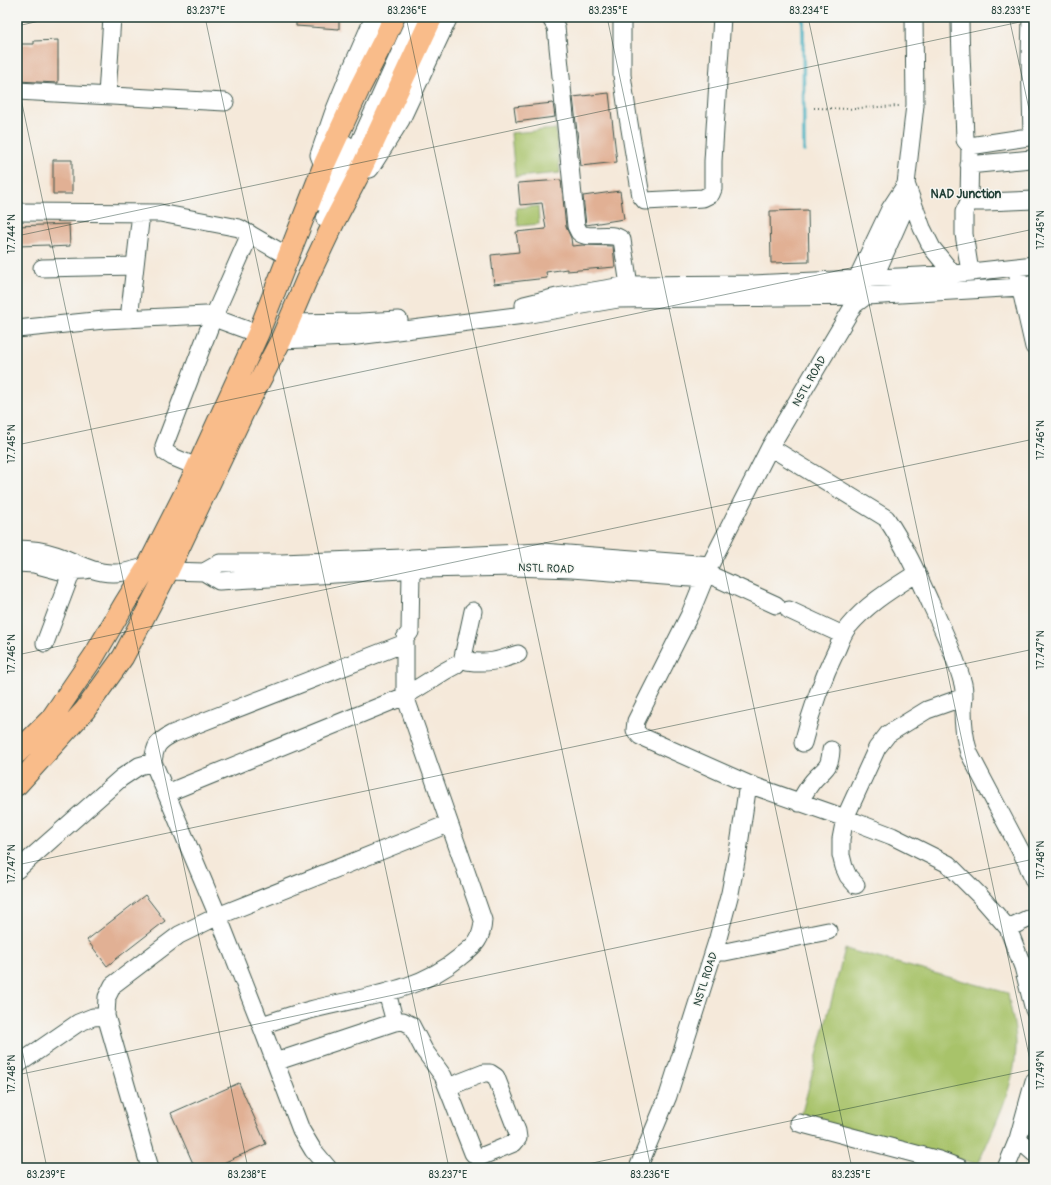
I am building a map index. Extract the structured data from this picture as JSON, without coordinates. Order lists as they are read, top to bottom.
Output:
{
  "streets": {
    "street": ["NSTL ROAD"]
  },
  "districts": ["NAD Junction"],
  "coordinates": [
    "83.237°E",
    "83.236°E",
    "83.235°E",
    "83.234°E",
    "83.233°E",
    "17.745°N",
    "17.744°N",
    "17.746°N",
    "17.747°N",
    "17.748°N",
    "17.749°N",
    "83.239°E",
    "83.238°E"
  ]
}
